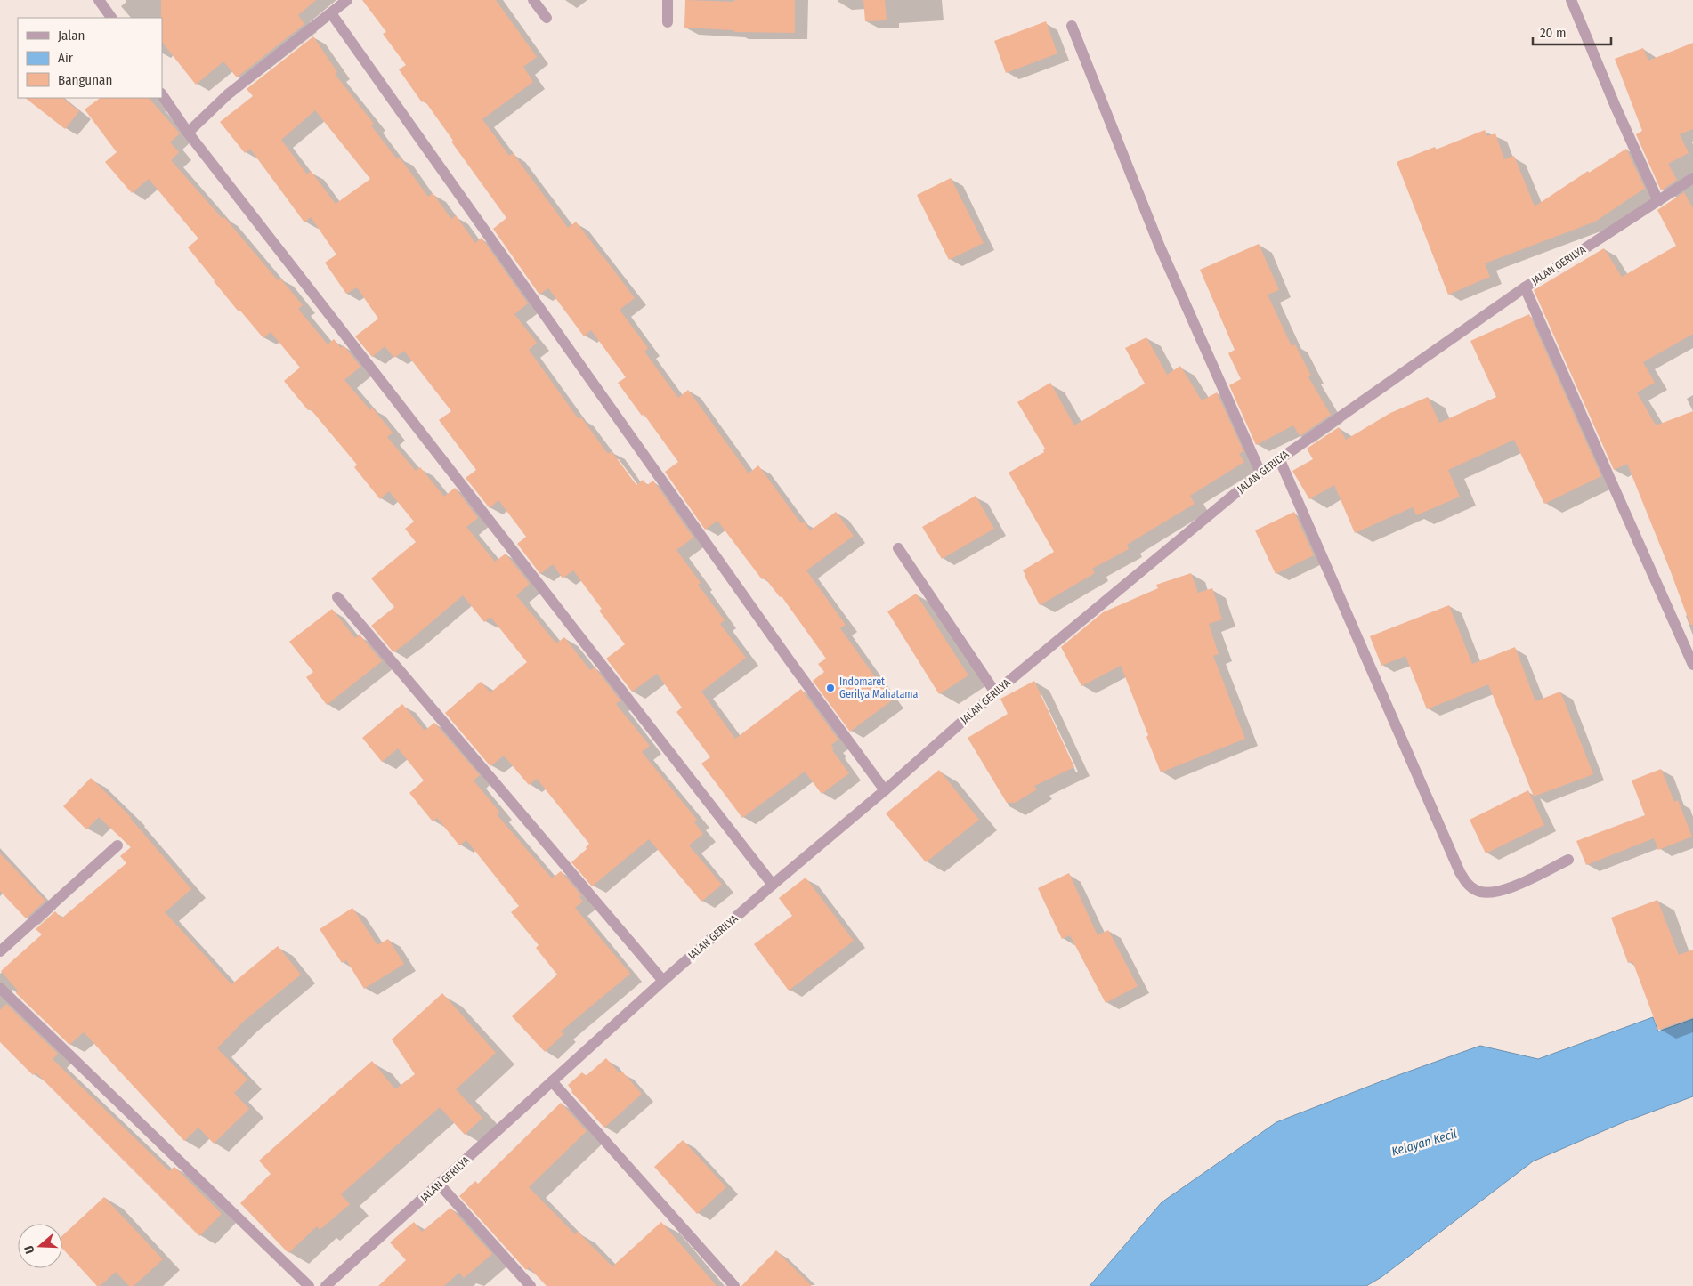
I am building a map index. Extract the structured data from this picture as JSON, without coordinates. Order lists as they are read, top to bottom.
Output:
{
  "streets": {
    "street": ["JALAN GERILYA"]
  },
  "water": ["Kelayan Kecil"],
  "places": ["Indomaret Gerilya Mahatama"],
  "legend": ["Jalan", "Air", "Bangunan"],
  "scale_bar": "20 m",
  "north": "left"
}
